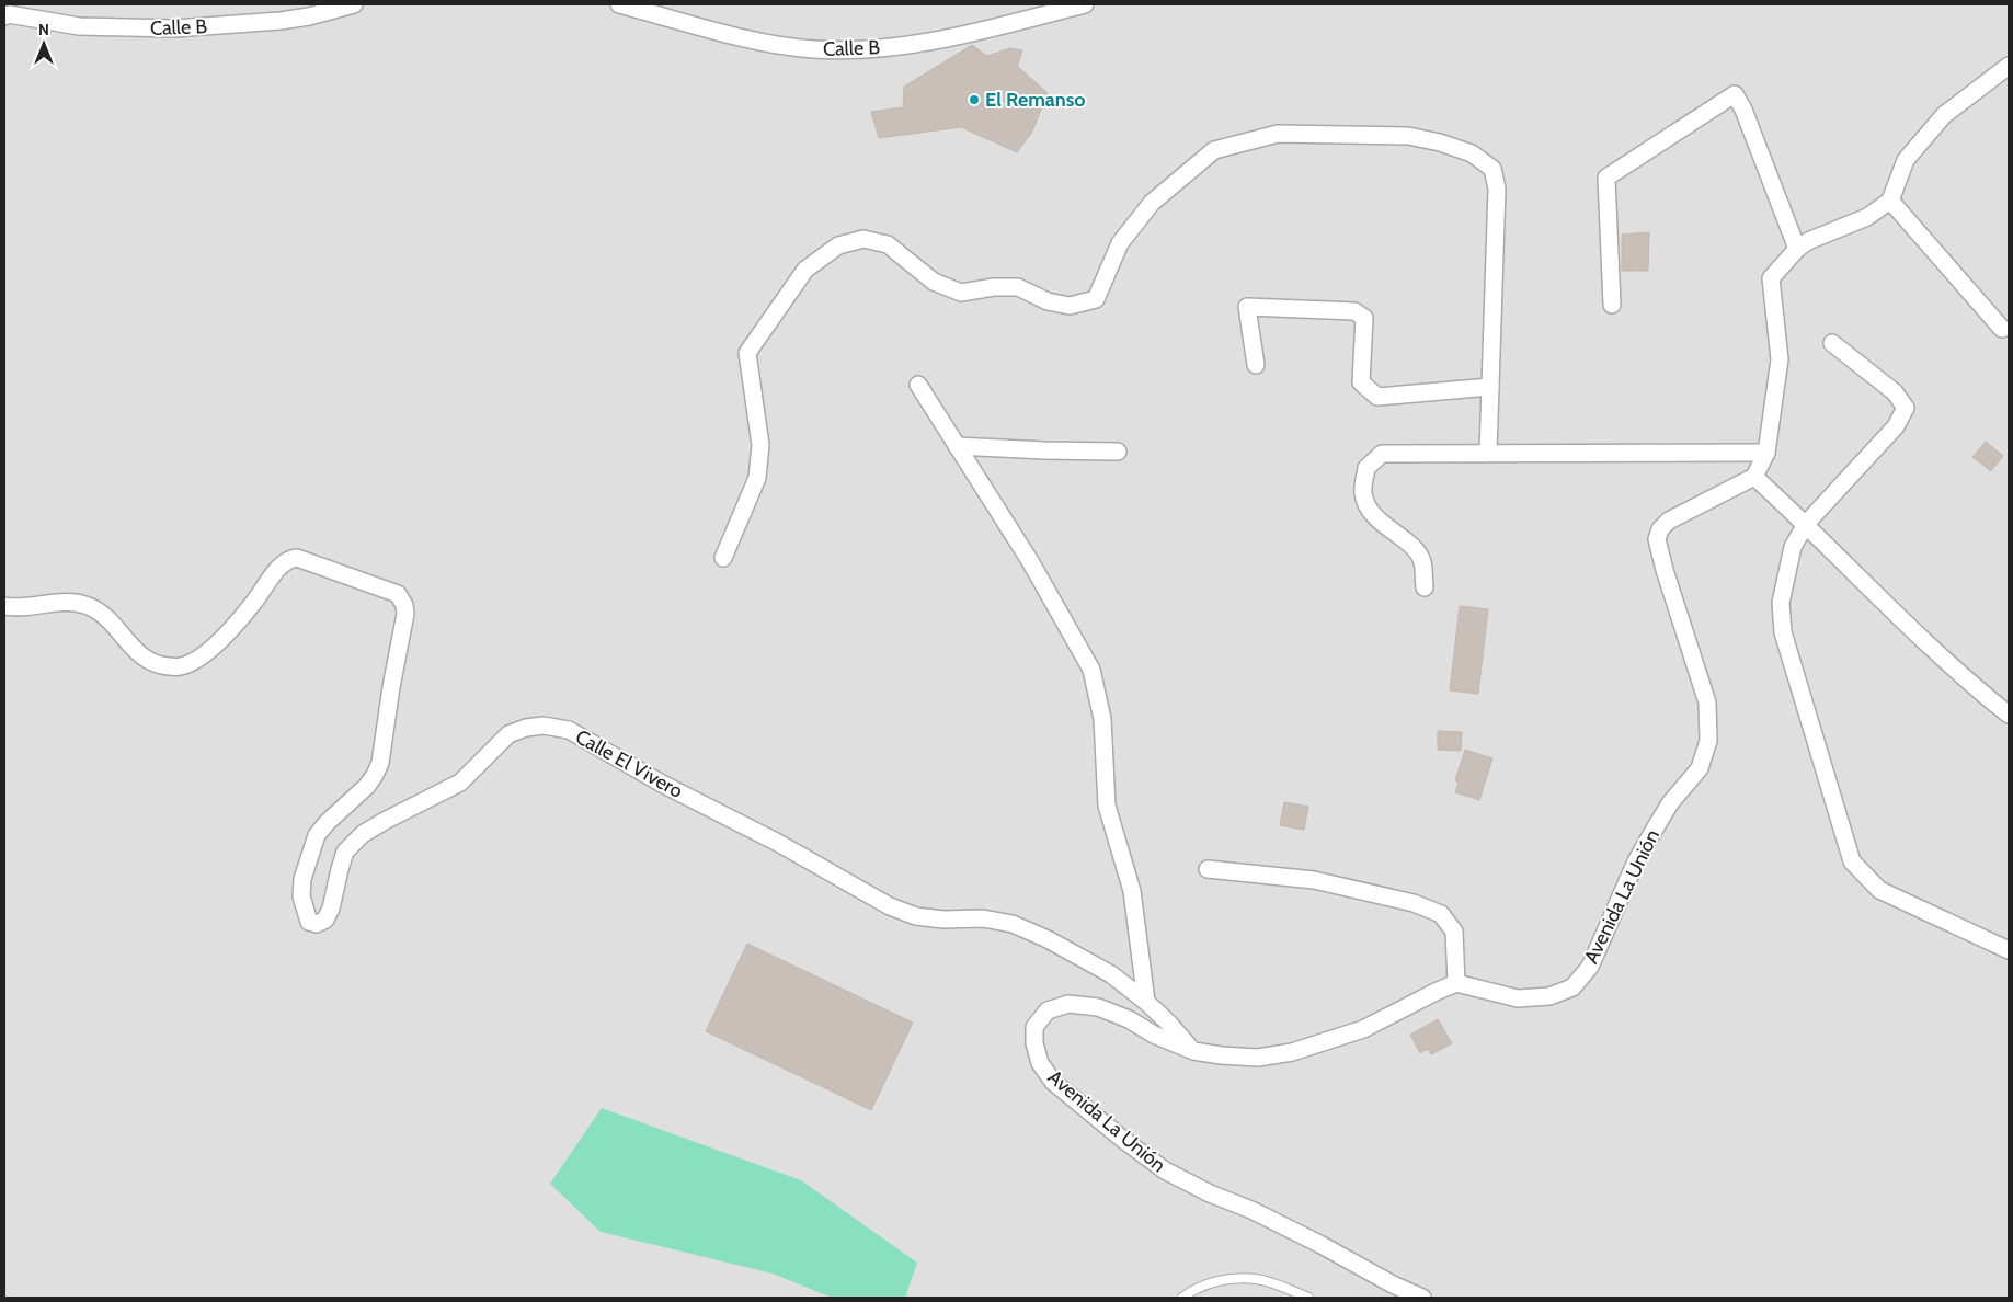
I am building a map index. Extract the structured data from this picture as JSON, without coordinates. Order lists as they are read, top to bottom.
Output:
{
  "streets": {
    "street": ["Calle B", "Calle El Vivero", "Avenida La Unión"]
  },
  "crossings": [
    ["Calle El Vivero", "Avenida La Unión"]
  ],
  "places": ["El Remanso"],
  "north": "top"
}
